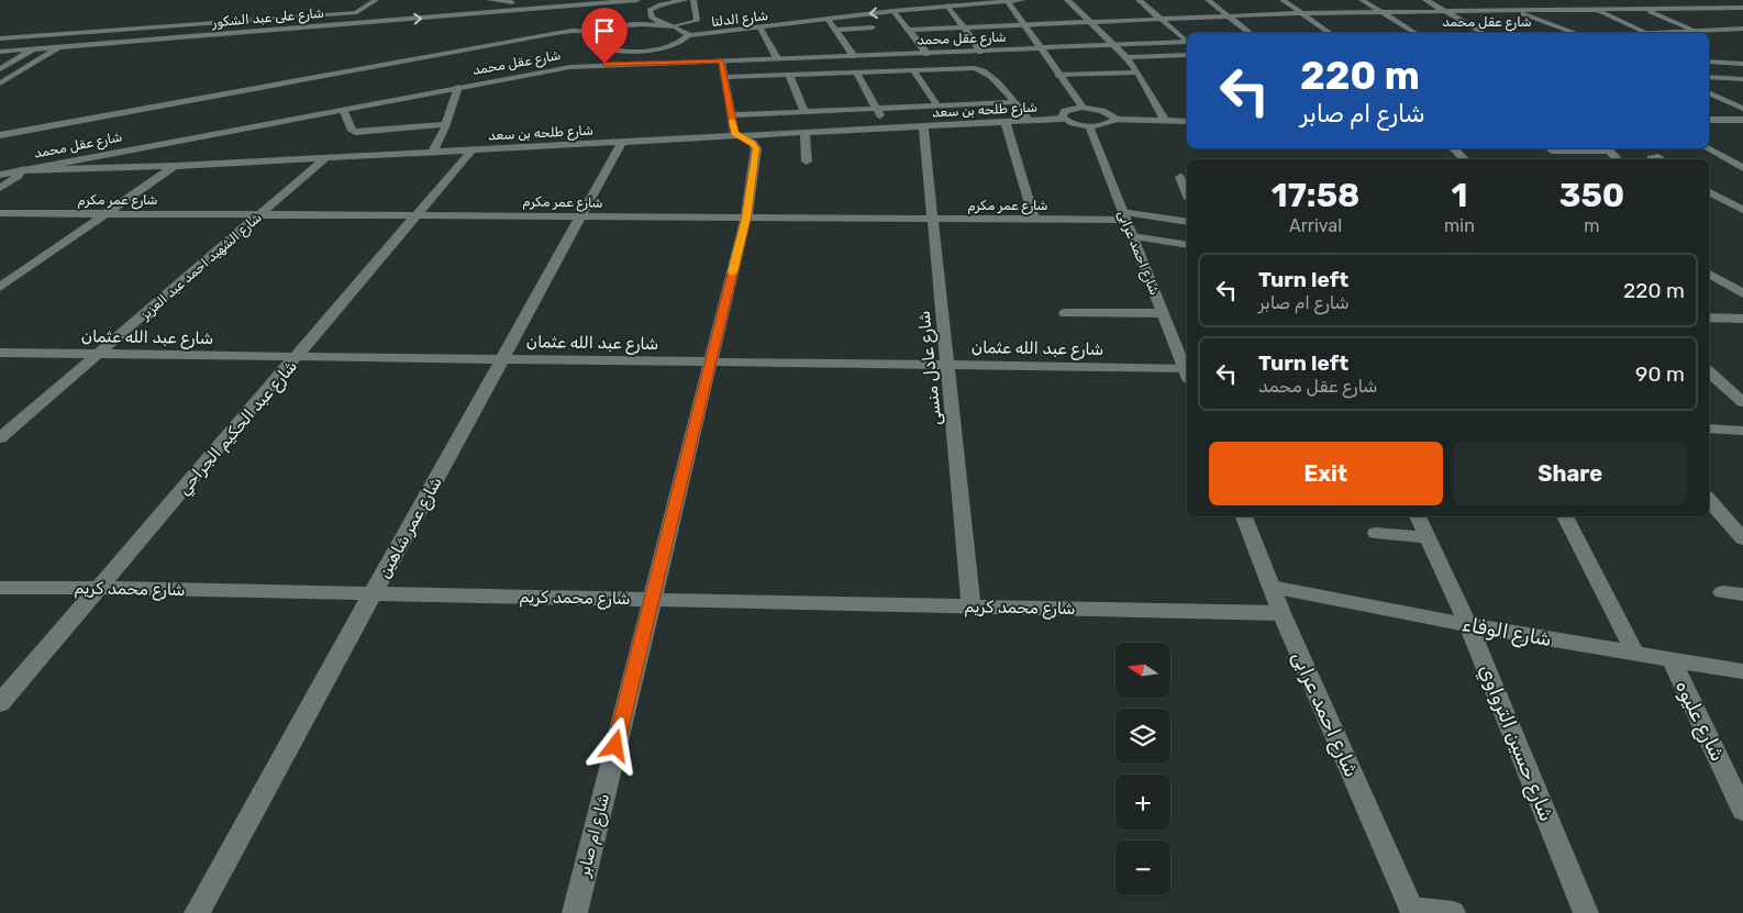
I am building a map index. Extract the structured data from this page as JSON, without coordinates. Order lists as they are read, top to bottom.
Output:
{
  "streets": {
    "street": [
      "شارع على عبد الشكور",
      "شارع الدلتا",
      "شارع عقل محمد",
      "شارع طلحه بن سعد",
      "شارع عمر مكرم",
      "شارع احمد عرابى",
      "شارع الشهيد احمد عبد العزيز",
      "شارع عبد الله عثمان",
      "شارع عادل منسى",
      "شارع عبد الحكيم الجراحي",
      "شارع عمر شاهين",
      "شارع محمد كريم",
      "شارع الوفاء",
      "شارع عليوه",
      "شارع حسين الترواوي",
      "شارع ام صابر"
    ]
  },
  "crossings": [
    ["شارع عقل محمد", "شارع طلحه بن سعد"],
    ["شارع عقل محمد", "شارع ام صابر"],
    ["شارع طلحه بن سعد", "شارع الشهيد احمد عبد العزيز"],
    ["شارع طلحه بن سعد", "شارع عادل منسى"],
    ["شارع طلحه بن سعد", "شارع عبد الحكيم الجراحي"],
    ["شارع طلحه بن سعد", "شارع عمر شاهين"],
    ["شارع طلحه بن سعد", "شارع ام صابر"],
    ["شارع عمر مكرم", "شارع احمد عرابى"],
    ["شارع عمر مكرم", "شارع الشهيد احمد عبد العزيز"],
    ["شارع عمر مكرم", "شارع عادل منسى"],
    ["شارع عمر مكرم", "شارع عبد الحكيم الجراحي"],
    ["شارع عمر مكرم", "شارع عمر شاهين"],
    ["شارع عمر مكرم", "شارع ام صابر"],
    ["شارع احمد عرابى", "شارع عبد الله عثمان"],
    ["شارع احمد عرابى", "شارع محمد كريم"],
    ["شارع احمد عرابى", "شارع الوفاء"],
    ["شارع الشهيد احمد عبد العزيز", "شارع عبد الله عثمان"],
    ["شارع عبد الله عثمان", "شارع عادل منسى"],
    ["شارع عبد الله عثمان", "شارع عبد الحكيم الجراحي"],
    ["شارع عبد الله عثمان", "شارع عمر شاهين"],
    ["شارع عبد الله عثمان", "شارع ام صابر"],
    ["شارع عادل منسى", "شارع محمد كريم"],
    ["شارع عبد الحكيم الجراحي", "شارع محمد كريم"],
    ["شارع عمر شاهين", "شارع محمد كريم"],
    ["شارع محمد كريم", "شارع ام صابر"],
    ["شارع الوفاء", "شارع عليوه"],
    ["شارع الوفاء", "شارع حسين الترواوي"]
  ],
  "north": "left",
  "page": {
    "turn": ["220 m", "شارع ام صابر"],
    "eta": [
      "17:58",
      "Arrival",
      "1",
      "min",
      "350",
      "m"
    ],
    "list": [
      {
        "name": "Turn left",
        "note": "شارع ام صابر",
        "value": "220 m"
      },
      {
        "name": "Turn left",
        "note": "شارع عقل محمد",
        "value": "90 m"
      }
    ],
    "buttons": ["Exit", "Share"],
    "map_buttons": ["+", "−"]
  }
}
